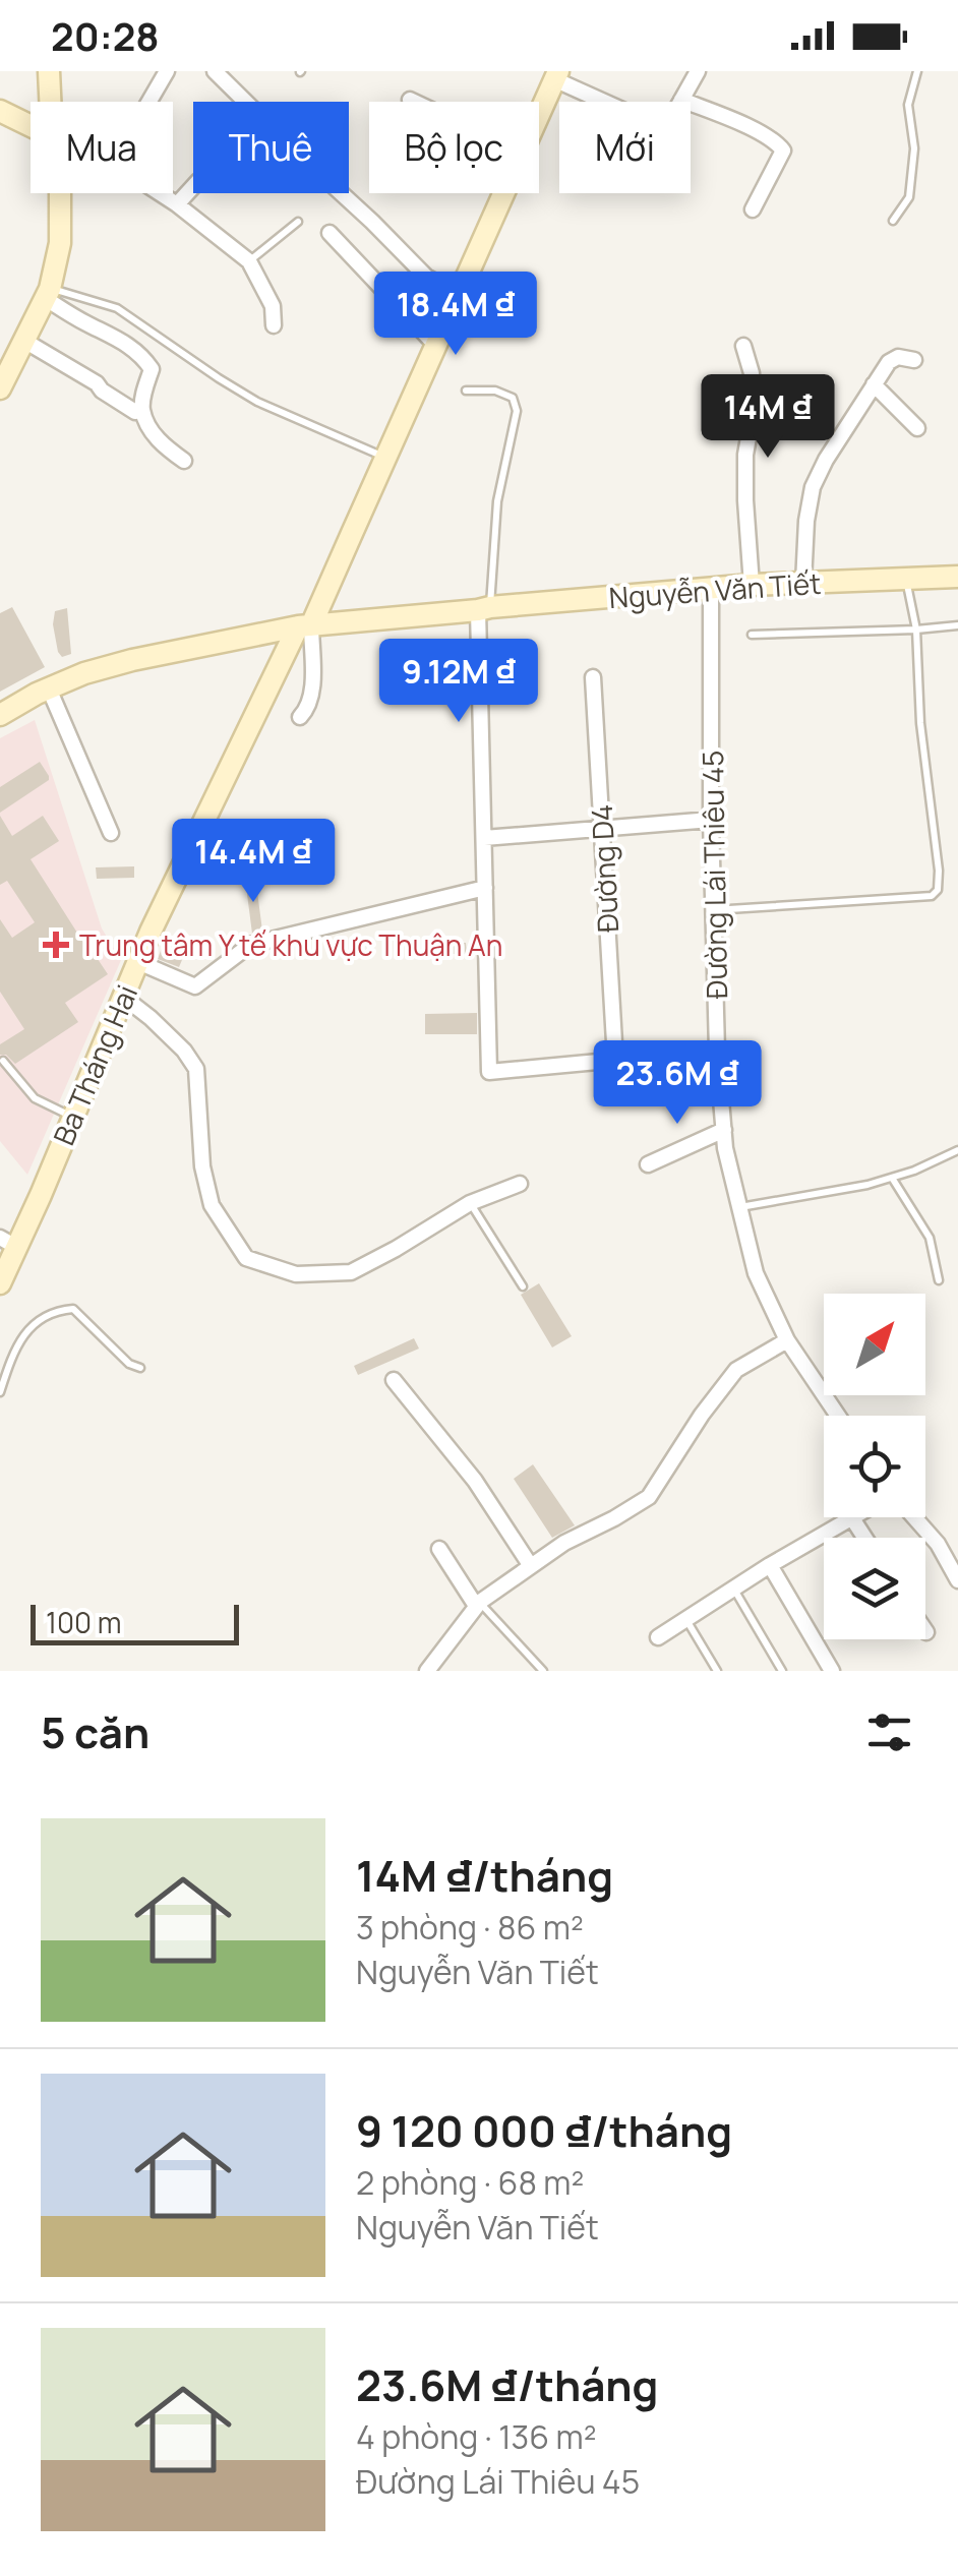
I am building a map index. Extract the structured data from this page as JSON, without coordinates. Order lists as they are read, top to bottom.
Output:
{
  "streets": {
    "street": [
      "Nguyễn Văn Tiết",
      "Đường D4",
      "Đường Lái Thiêu 45",
      "Ba Tháng Hai"
    ]
  },
  "crossings": [
    ["Nguyễn Văn Tiết", "Đường Lái Thiêu 45"],
    ["Nguyễn Văn Tiết", "Ba Tháng Hai"]
  ],
  "places": {
    "health": ["Trung tâm Y tế khu vực Thuận An"]
  },
  "scale_bar": "100 m",
  "north": "top right",
  "page": {
    "status": "20:28",
    "chip": [
      "Mua",
      "Thuê",
      "Bộ lọc",
      "Mới"
    ],
    "price": [
      "18.4M ₫",
      "14M ₫",
      "9.12M ₫",
      "14.4M ₫",
      "23.6M ₫"
    ],
    "scale": "100 m",
    "heading": "5 căn",
    "list": [
      {
        "name": "14M ₫/tháng",
        "note": "3 phòng · 86 m² · Nguyễn Văn Tiết"
      },
      {
        "name": "9 120 000 ₫/tháng",
        "note": "2 phòng · 68 m² · Nguyễn Văn Tiết"
      },
      {
        "name": "23.6M ₫/tháng",
        "note": "4 phòng · 136 m² · Đường Lái Thiêu 45"
      }
    ]
  }
}
